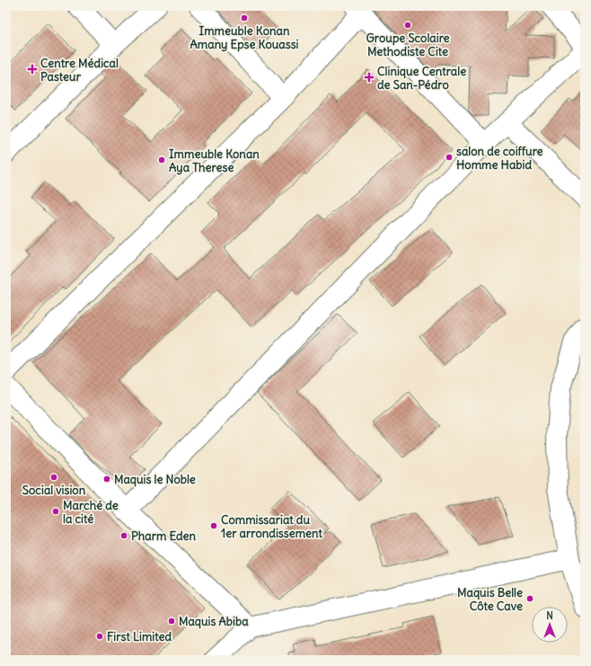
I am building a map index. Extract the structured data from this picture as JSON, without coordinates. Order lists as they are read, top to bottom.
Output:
{
  "places": {
    "other": [
      "Immeuble Konan Amany Epse Kouassi",
      "Groupe Scolaire Methodiste Cite",
      "salon de coiffure Homme Habid",
      "Immeuble Konan Aya Therese",
      "Social vision",
      "Maquis le Noble",
      "Marché de la cité",
      "Commissariat du 1er arrondissement",
      "Pharm Eden",
      "Maquis Belle Côte Cave",
      "Maquis Abiba",
      "First Limited"
    ],
    "health": ["Centre Médical Pasteur", "Clinique Centrale de San-Pédro"]
  },
  "north": "top"
}
